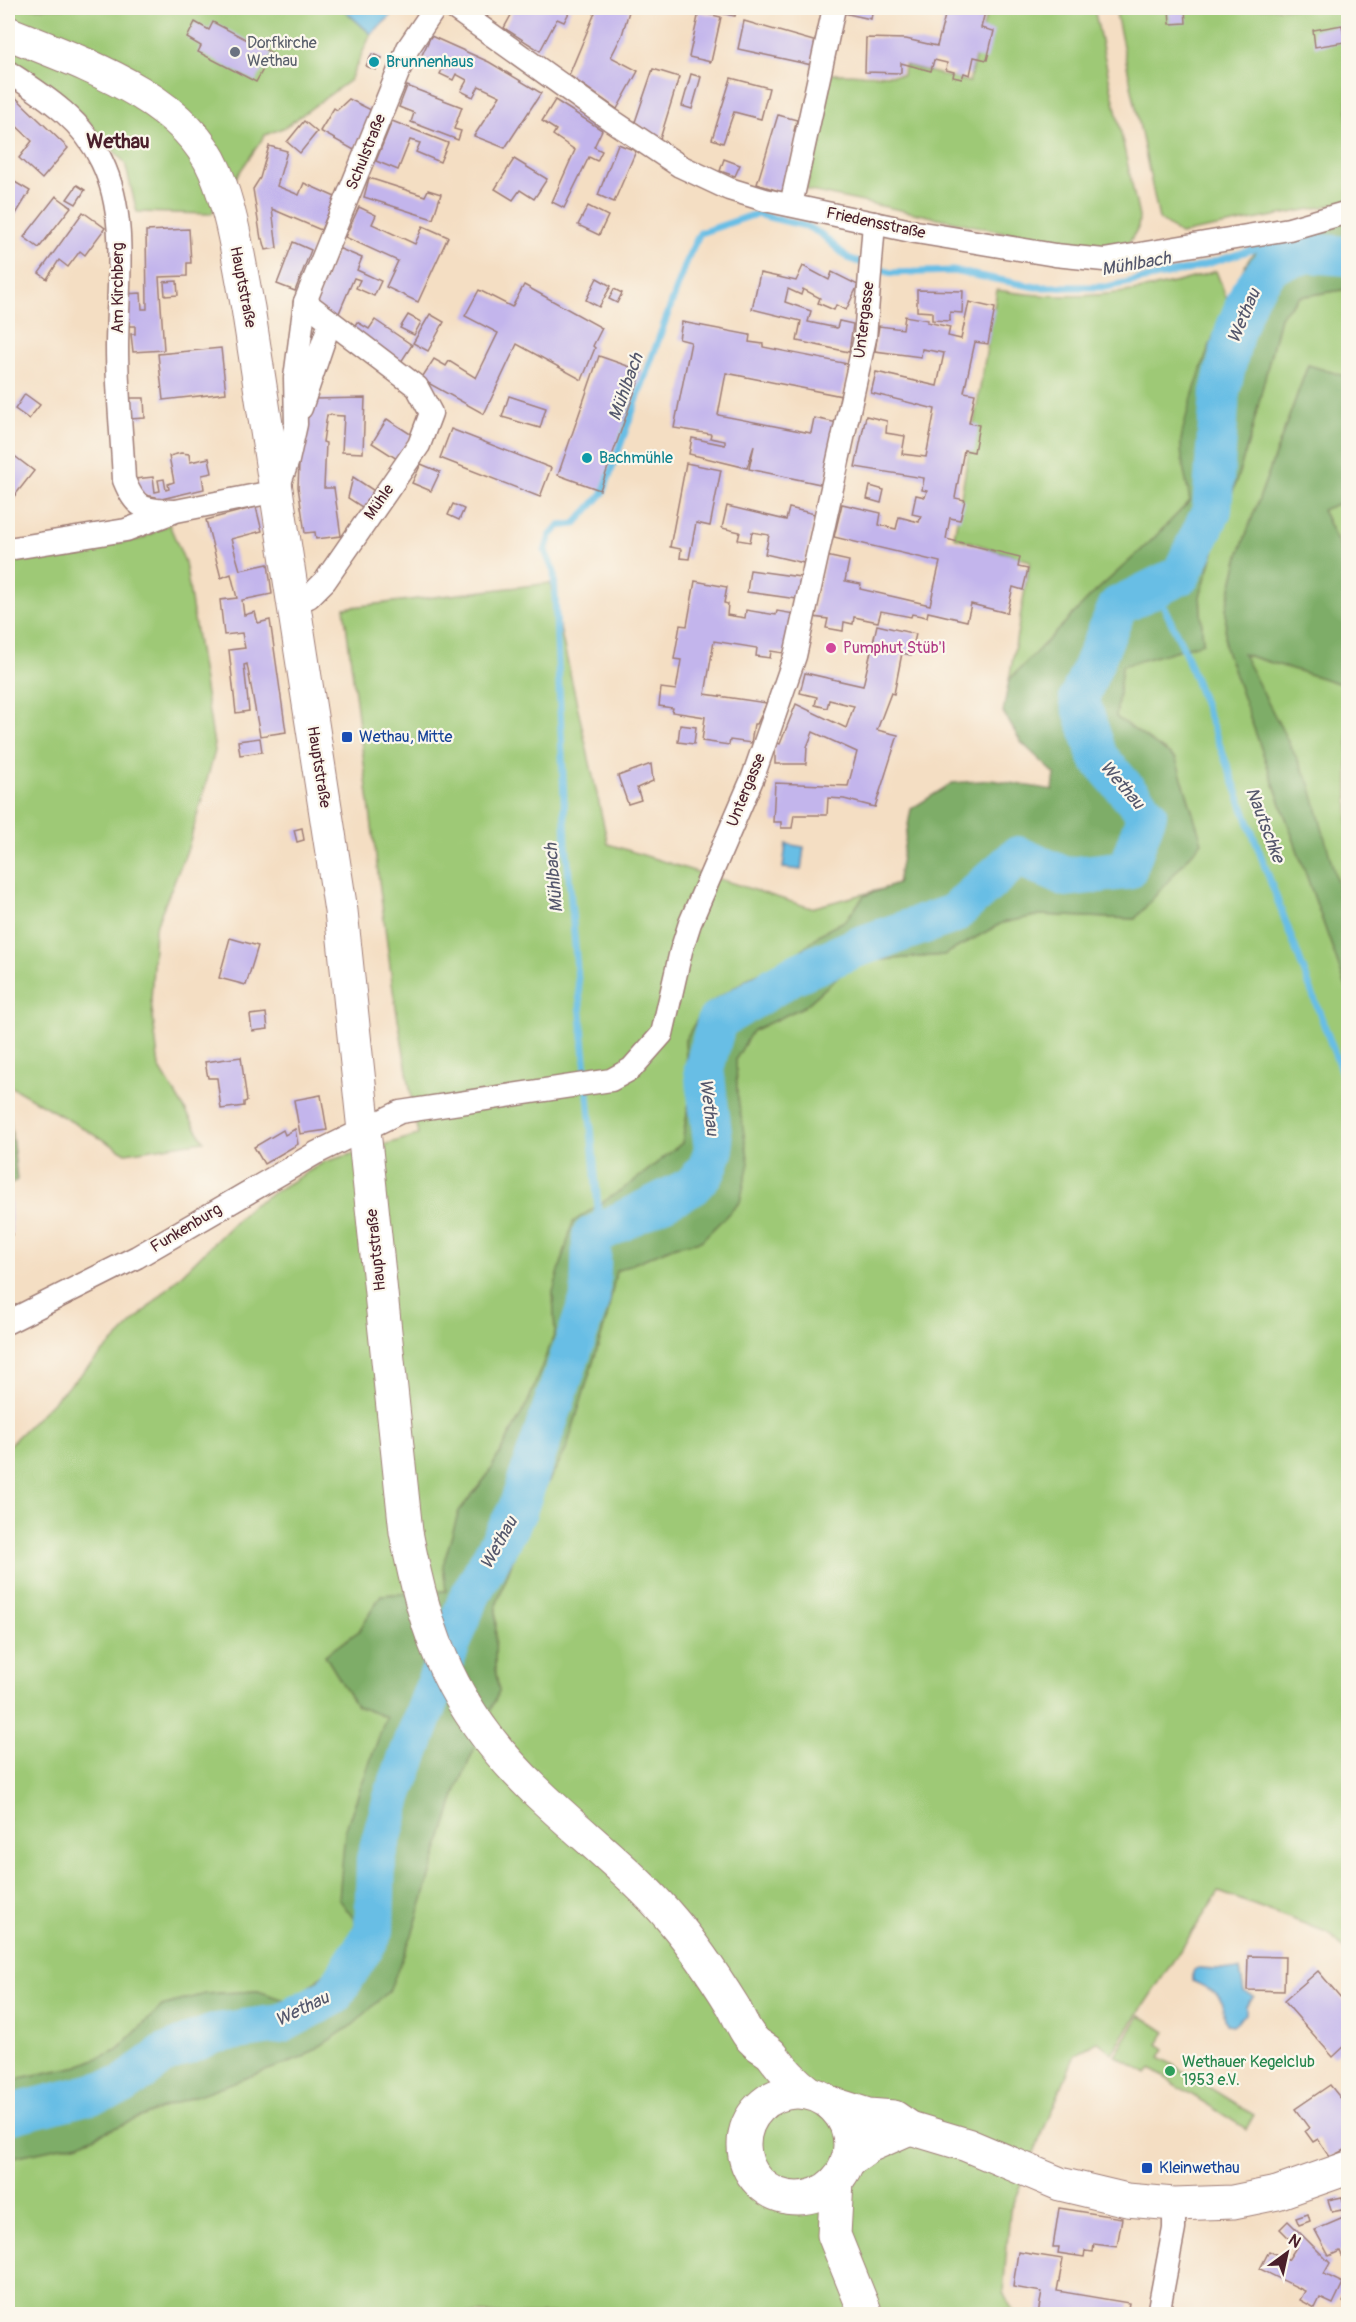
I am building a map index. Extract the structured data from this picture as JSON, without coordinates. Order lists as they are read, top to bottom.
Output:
{
  "streets": {
    "main road": ["Hauptstraße"],
    "street": [
      "Schulstraße",
      "Friedensstraße",
      "Am Kirchberg",
      "Untergasse",
      "Mühle",
      "Funkenburg"
    ]
  },
  "crossings": [
    ["Schulstraße", "Hauptstraße"],
    ["Schulstraße", "Am Kirchberg"],
    ["Friedensstraße", "Untergasse"],
    ["Hauptstraße", "Am Kirchberg"],
    ["Hauptstraße", "Untergasse"],
    ["Hauptstraße", "Mühle"],
    ["Hauptstraße", "Funkenburg"],
    ["Untergasse", "Funkenburg"]
  ],
  "districts": ["Wethau"],
  "water": ["Mühlbach", "Wethau", "Nautschke"],
  "places": {
    "other": [
      "Dorfkirche Wethau",
      "Brunnenhaus",
      "Bachmühle",
      "Pumphut Stüb'l",
      "Wethauer Kegelclub 1953 e.V."
    ],
    "transit": ["Wethau, Mitte", "Kleinwethau"]
  },
  "north": "top right"
}
